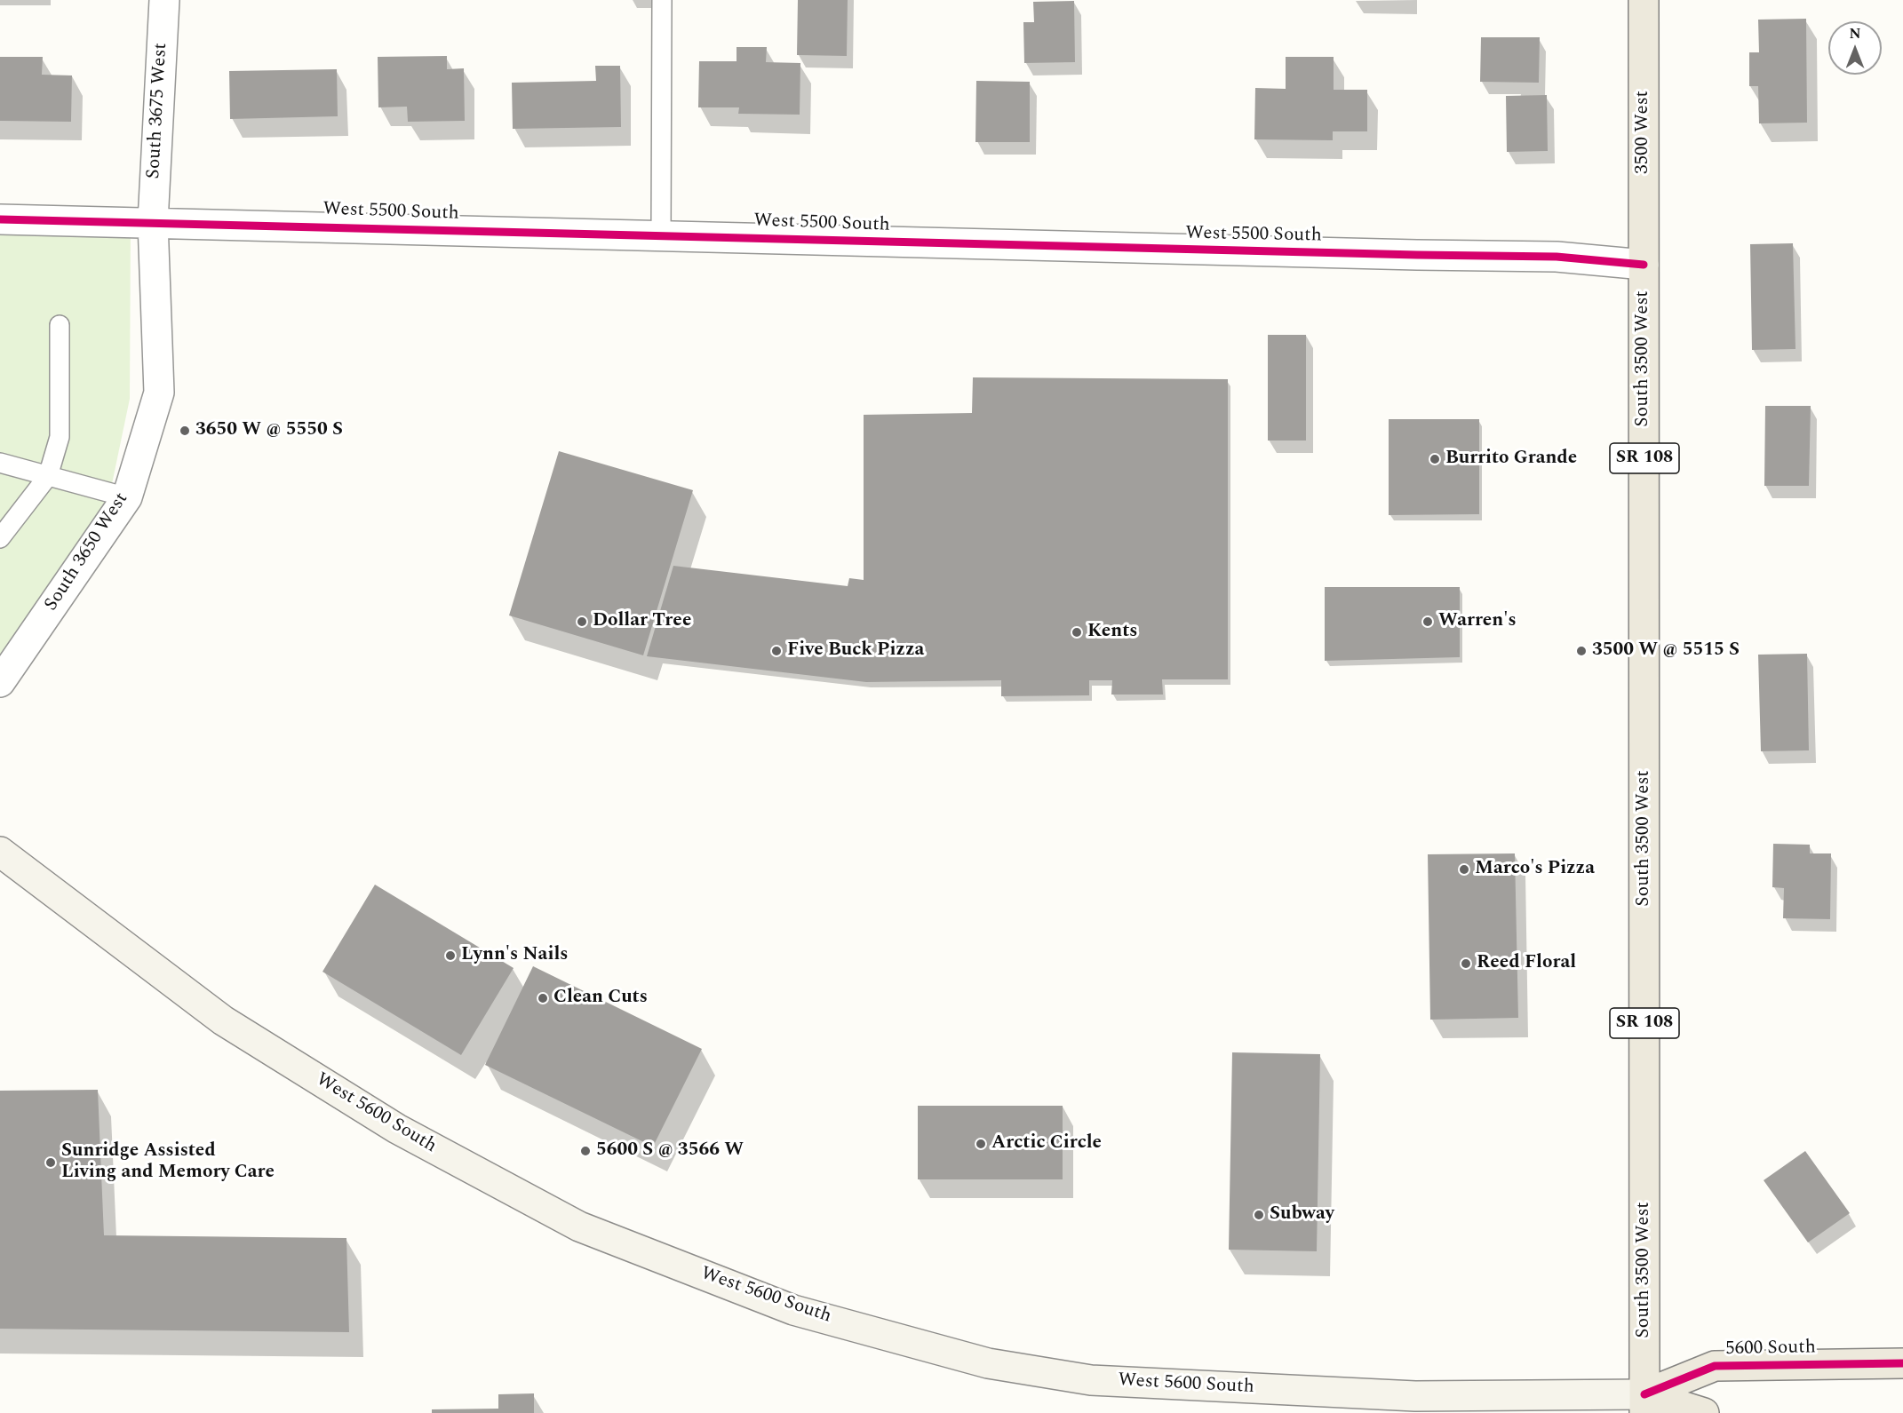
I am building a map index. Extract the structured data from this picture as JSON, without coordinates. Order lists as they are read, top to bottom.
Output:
{
  "streets": {
    "main road": [
      "3500 West",
      "South 3500 West",
      "SR 108",
      "West 5600 South",
      "5600 South"
    ],
    "street": ["South 3675 West", "West 5500 South", "South 3650 West"]
  },
  "crossings": [
    ["South 3675 West", "West 5500 South"],
    ["South 3675 West", "South 3650 West"],
    ["3500 West", "West 5500 South"],
    ["3500 West", "South 3500 West"],
    ["West 5500 South", "South 3500 West"],
    ["West 5500 South", "South 3650 West"],
    ["South 3500 West", "West 5600 South"],
    ["South 3500 West", "5600 South"],
    ["West 5600 South", "5600 South"]
  ],
  "places": [
    "3650 W @ 5550 S",
    "Burrito Grande",
    "Dollar Tree",
    "Warren's",
    "Kents",
    "Five Buck Pizza",
    "3500 W @ 5515 S",
    "Marco's Pizza",
    "Lynn's Nails",
    "Reed Floral",
    "Clean Cuts",
    "Arctic Circle",
    "5600 S @ 3566 W",
    "Sunridge Assisted Living and Memory Care",
    "Subway"
  ],
  "north": "top"
}
